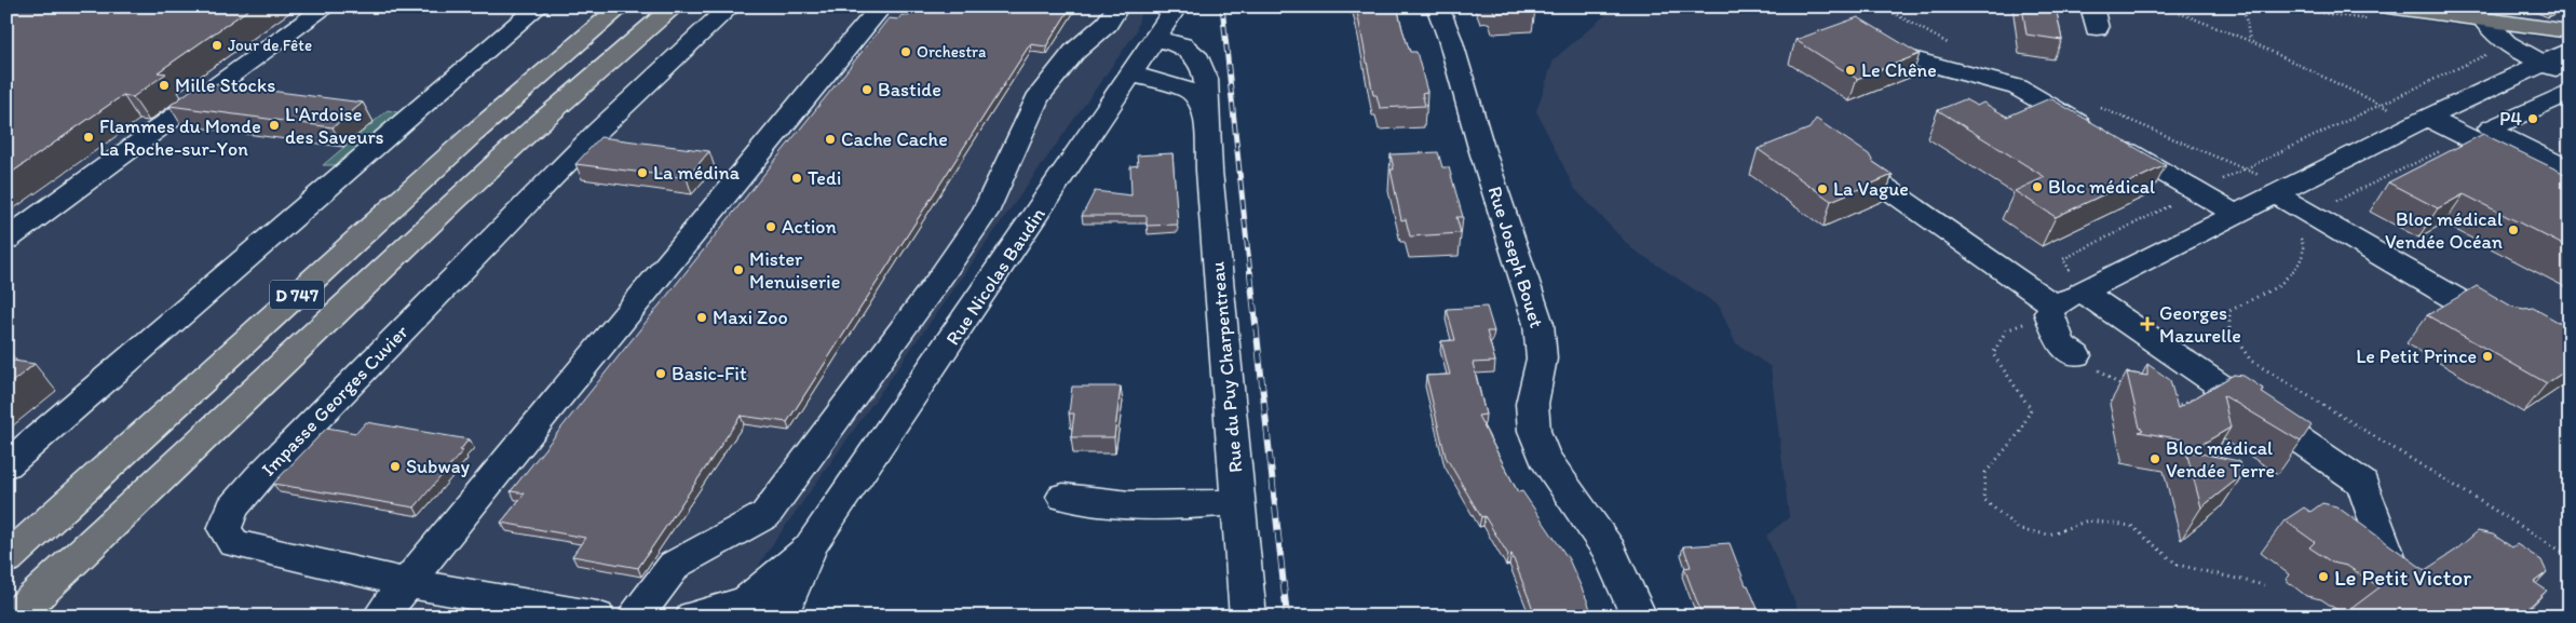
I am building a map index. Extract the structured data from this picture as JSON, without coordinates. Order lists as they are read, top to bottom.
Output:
{
  "streets": {
    "main road": ["D 747"],
    "street": [
      "Rue Joseph Bouet",
      "Rue Nicolas Baudin",
      "Rue du Puy Charpentreau",
      "Impasse Georges Cuvier"
    ]
  },
  "crossings": [
    ["Rue Nicolas Baudin", "Rue du Puy Charpentreau"]
  ],
  "places": {
    "other": [
      "Jour de Fête",
      "Orchestra",
      "Le Chêne",
      "Mille Stocks",
      "Bastide",
      "P4",
      "L'Ardoise des Saveurs",
      "Flammes du Monde La Roche-sur-Yon",
      "Cache Cache",
      "La médina",
      "Tedi",
      "Bloc médical",
      "La Vague",
      "Action",
      "Bloc médical Vendée Océan",
      "Mister Menuiserie",
      "Maxi Zoo",
      "Le Petit Prince",
      "Basic-Fit",
      "Bloc médical Vendée Terre",
      "Subway",
      "Le Petit Victor"
    ],
    "health": ["Georges Mazurelle"]
  }
}
